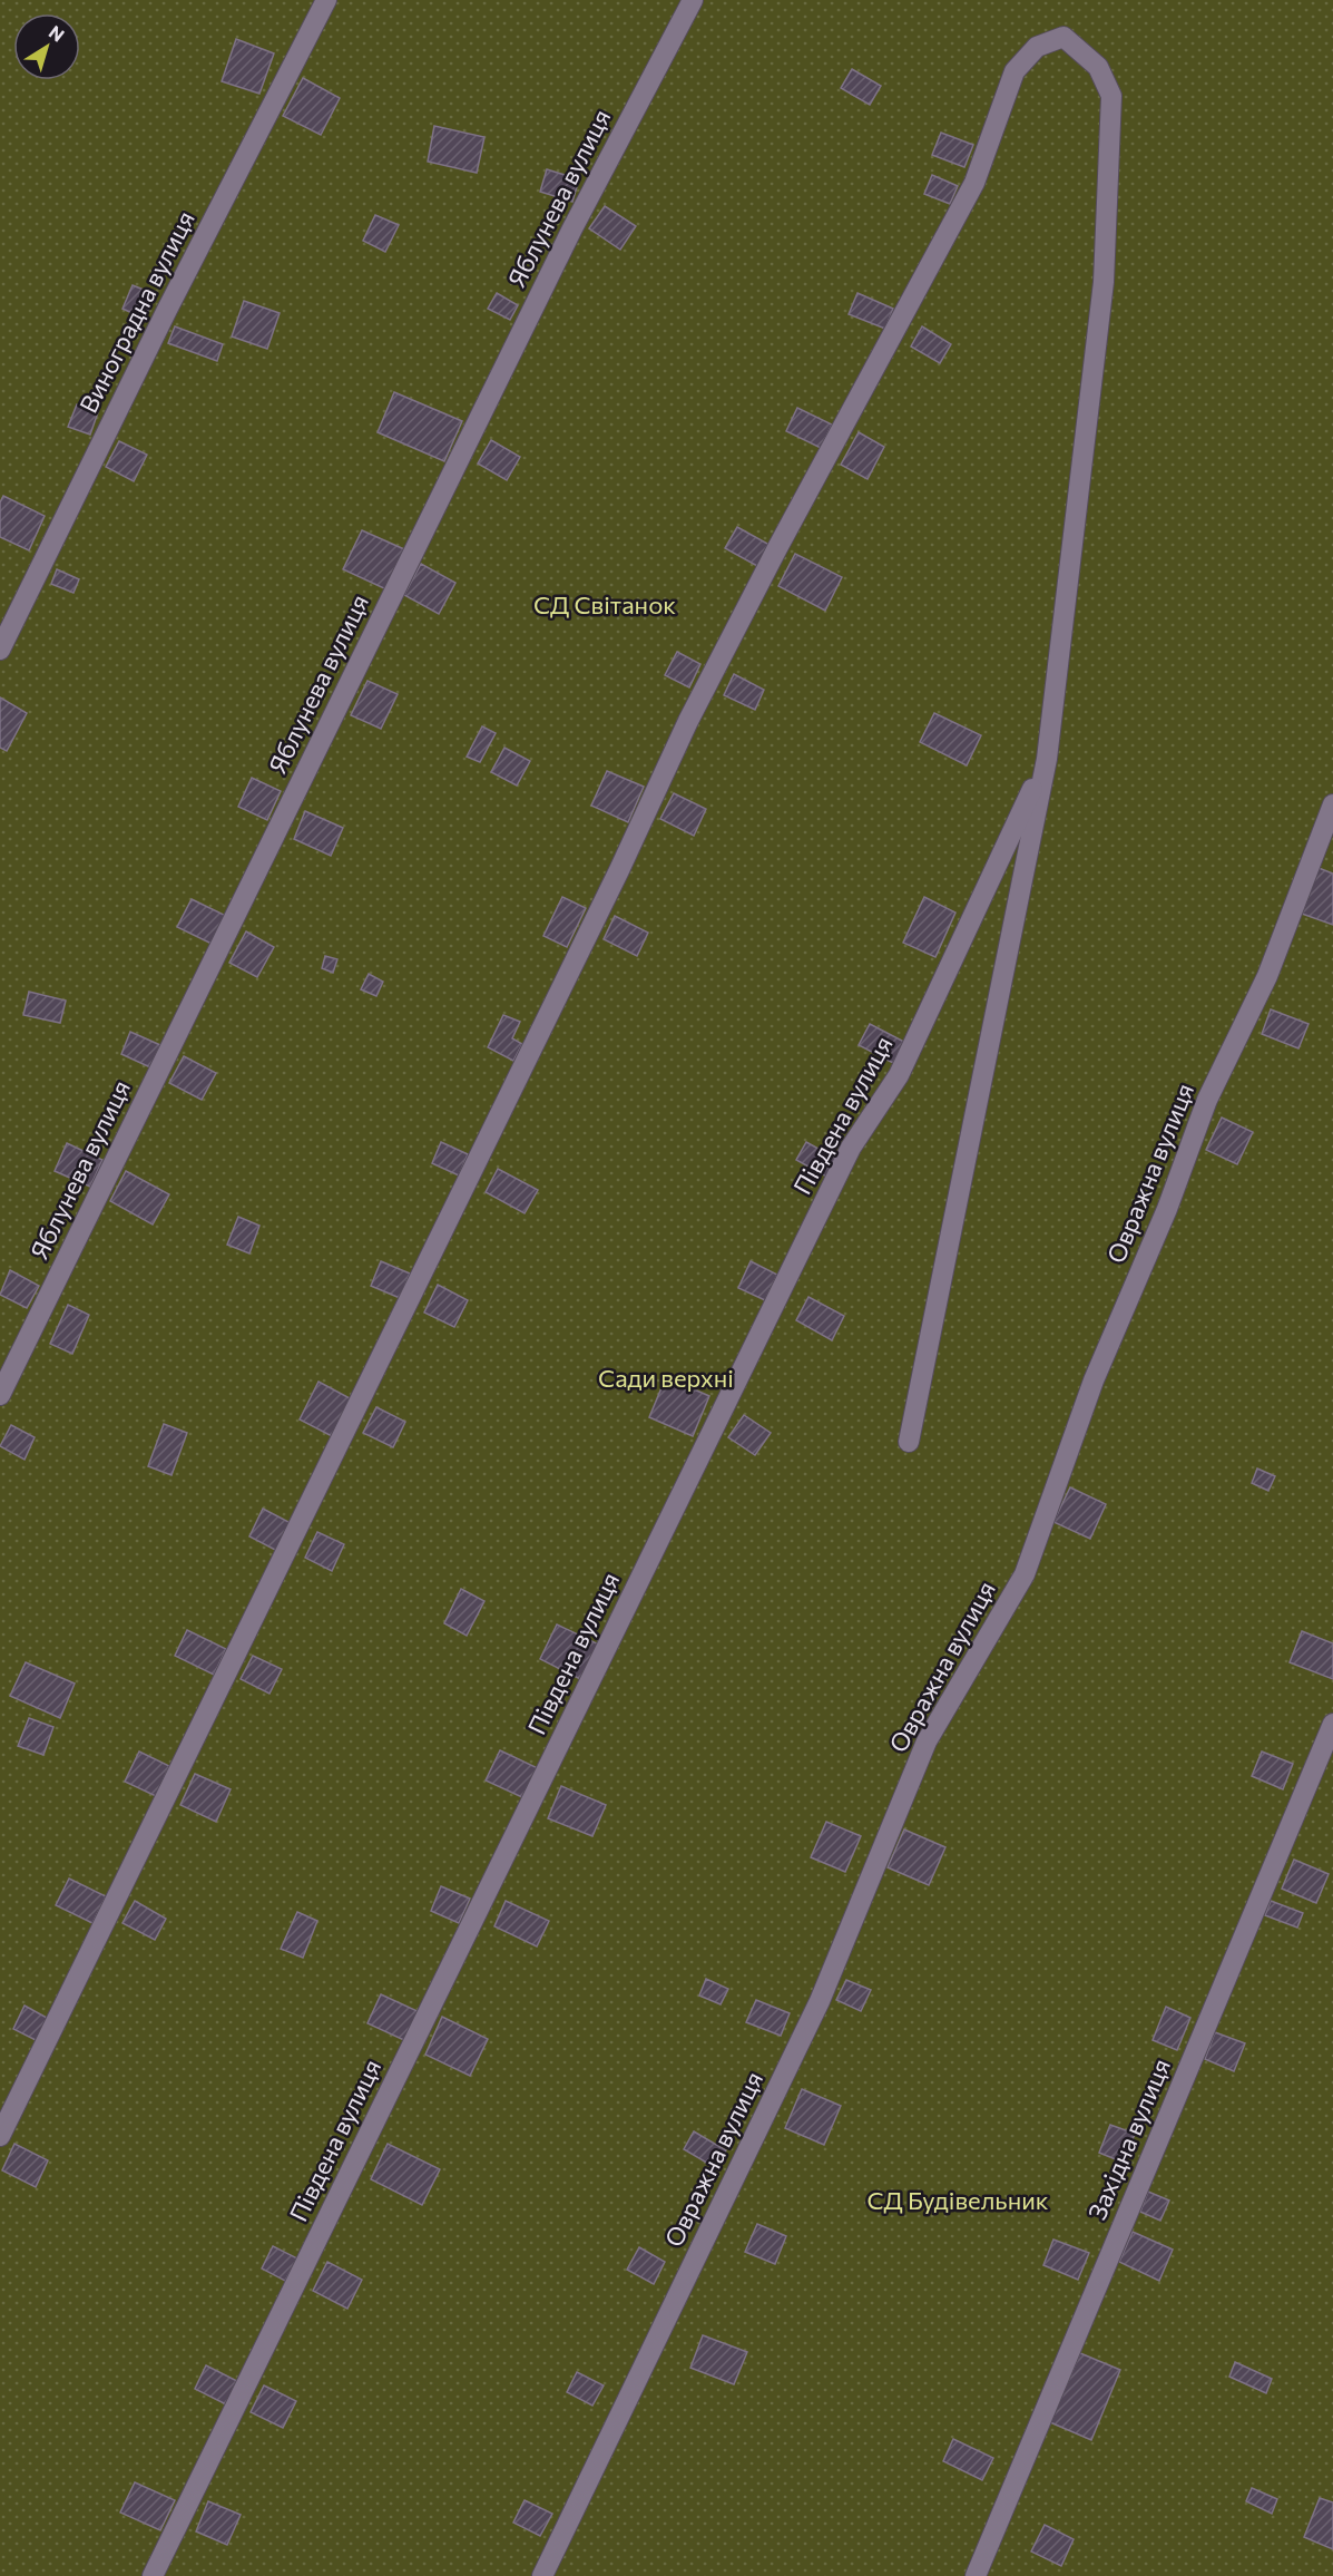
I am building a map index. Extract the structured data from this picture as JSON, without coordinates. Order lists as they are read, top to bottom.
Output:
{
  "streets": {
    "lane": [
      "Яблунева вулиця",
      "Виноградна вулиця",
      "Південа вулиця",
      "Овражна вулиця",
      "Західна вулиця"
    ]
  },
  "parks": ["СД Світанок", "Сади верхні", "СД Будівельник"],
  "north": "top right"
}
